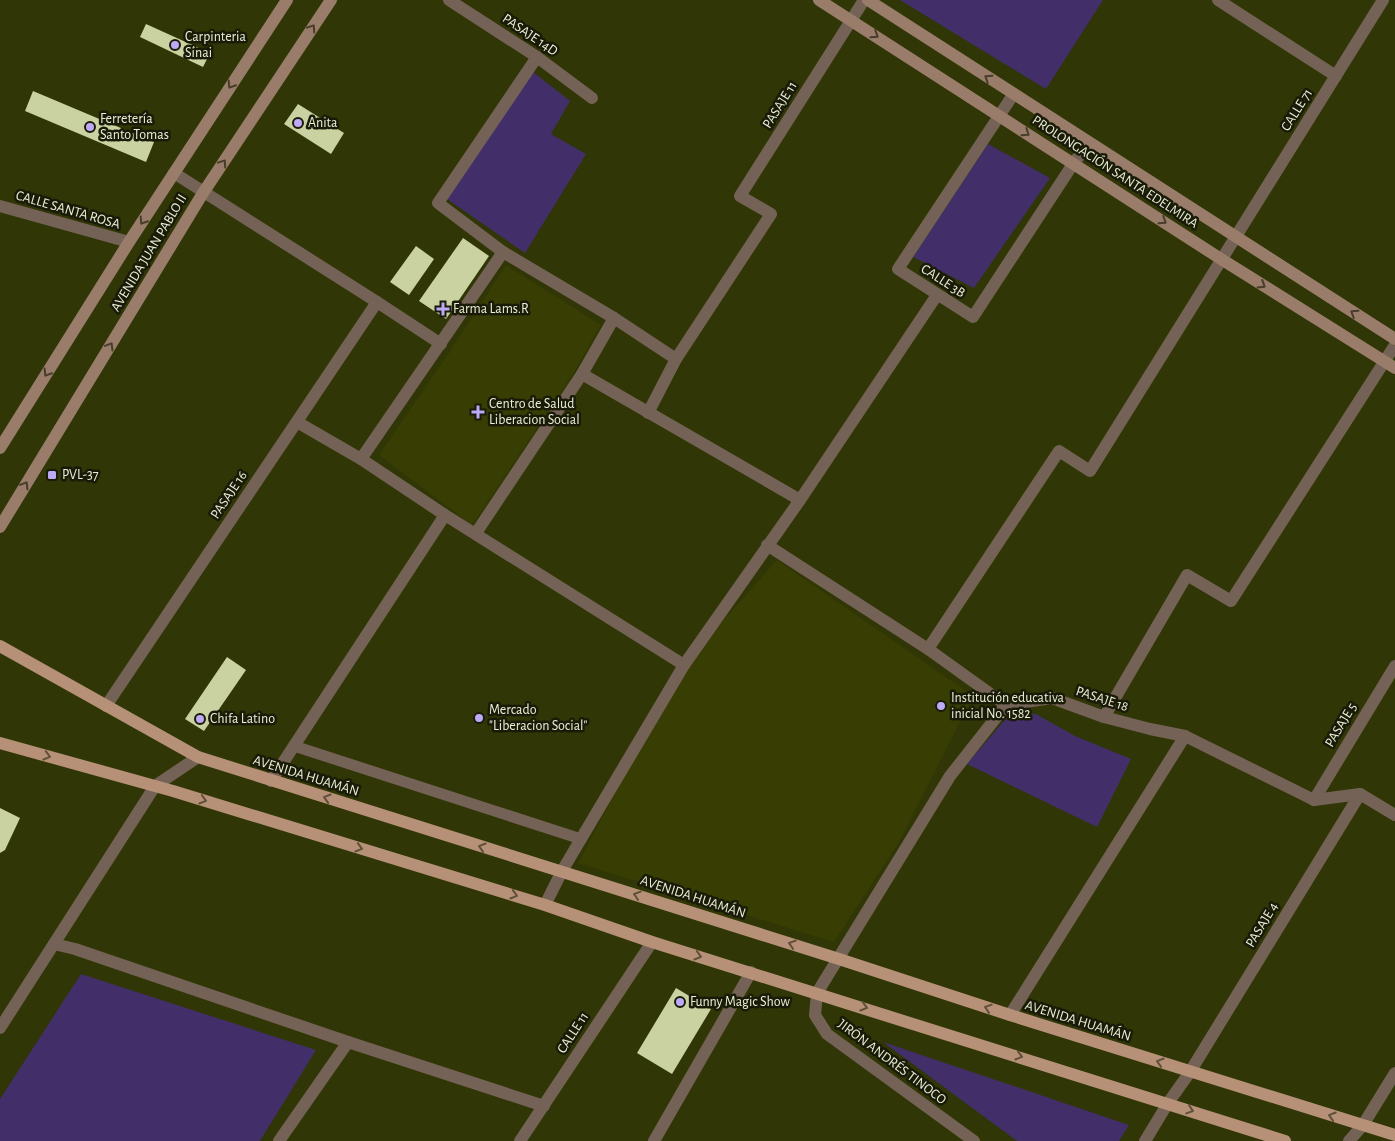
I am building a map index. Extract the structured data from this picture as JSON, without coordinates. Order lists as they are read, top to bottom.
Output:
{
  "streets": {
    "main road": ["AVENIDA HUAMÁN"],
    "street": [
      "PASAJE 14D",
      "PASAJE 11",
      "CALLE 71",
      "PROLONGACIÓN SANTA EDELMIRA",
      "CALLE SANTA ROSA",
      "AVENIDA JUAN PABLO II",
      "CALLE 3B",
      "PASAJE 16",
      "PASAJE 18",
      "PASAJE 5",
      "PASAJE 4",
      "CALLE 11",
      "JIRÓN ANDRÉS TINOCO"
    ]
  },
  "crossings": [
    ["PASAJE 11", "PROLONGACIÓN SANTA EDELMIRA"],
    ["CALLE 71", "PROLONGACIÓN SANTA EDELMIRA"],
    ["PROLONGACIÓN SANTA EDELMIRA", "CALLE 3B"],
    ["CALLE SANTA ROSA", "AVENIDA JUAN PABLO II"],
    ["PASAJE 16", "AVENIDA HUAMÁN"],
    ["PASAJE 18", "PASAJE 5"],
    ["AVENIDA HUAMÁN", "PASAJE 4"]
  ],
  "places": {
    "other": [
      "Carpinteria Sinai",
      "Anita",
      "Ferretería Santo Tomas",
      "Institución educativa inicial No. 1582",
      "Mercado \"Liberacion Social\"",
      "Chifa Latino",
      "Funny Magic Show"
    ],
    "health": ["Farma Lams.R", "Centro de Salud Liberacion Social"],
    "transit": ["PVL-37"]
  }
}
